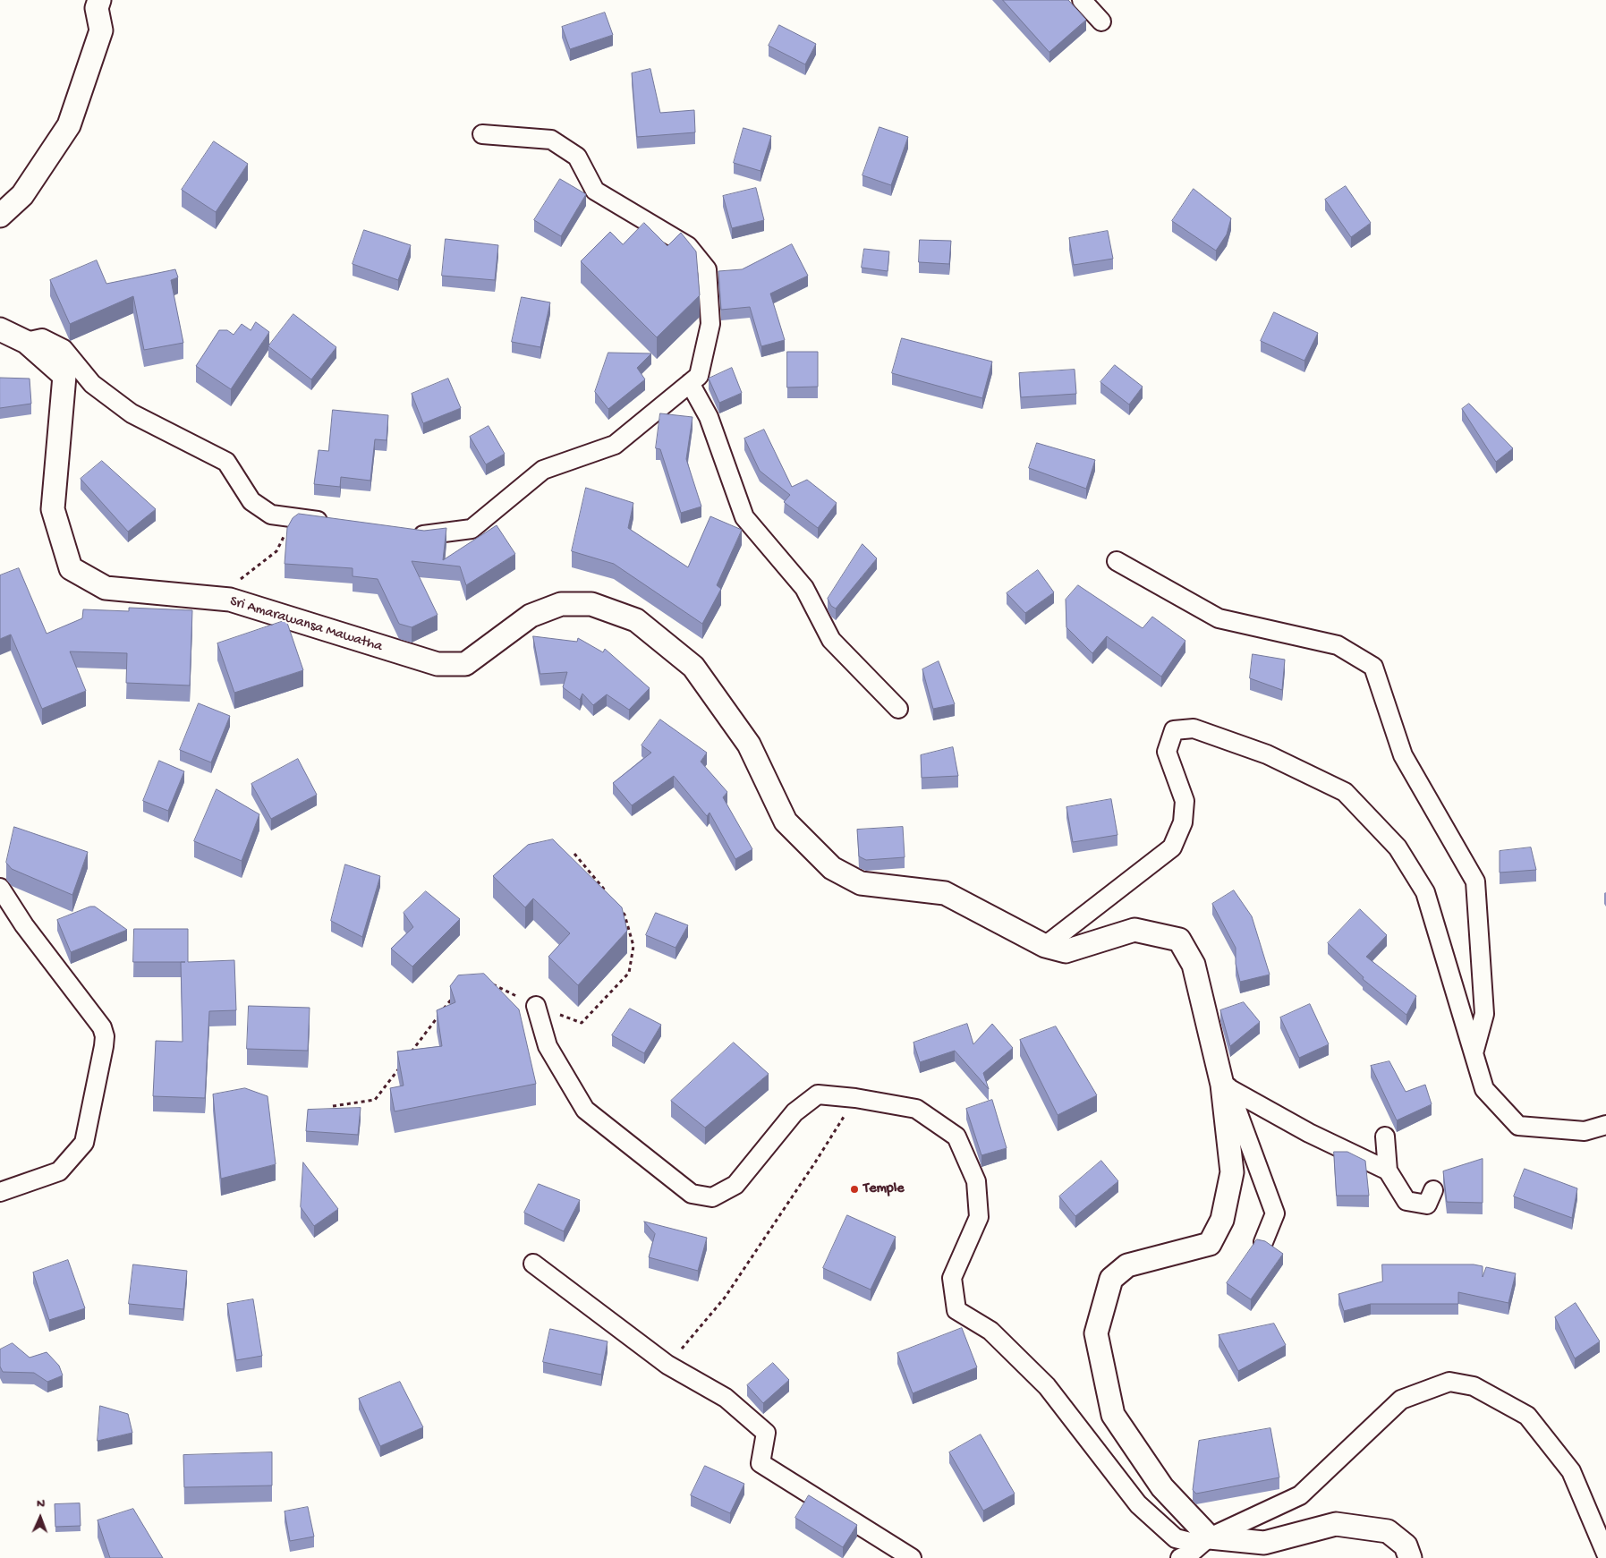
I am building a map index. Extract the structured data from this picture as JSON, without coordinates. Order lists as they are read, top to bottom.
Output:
{
  "streets": {
    "street": ["Sri Amarawansa Mawatha"]
  },
  "places": ["Temple"],
  "north": "top"
}
